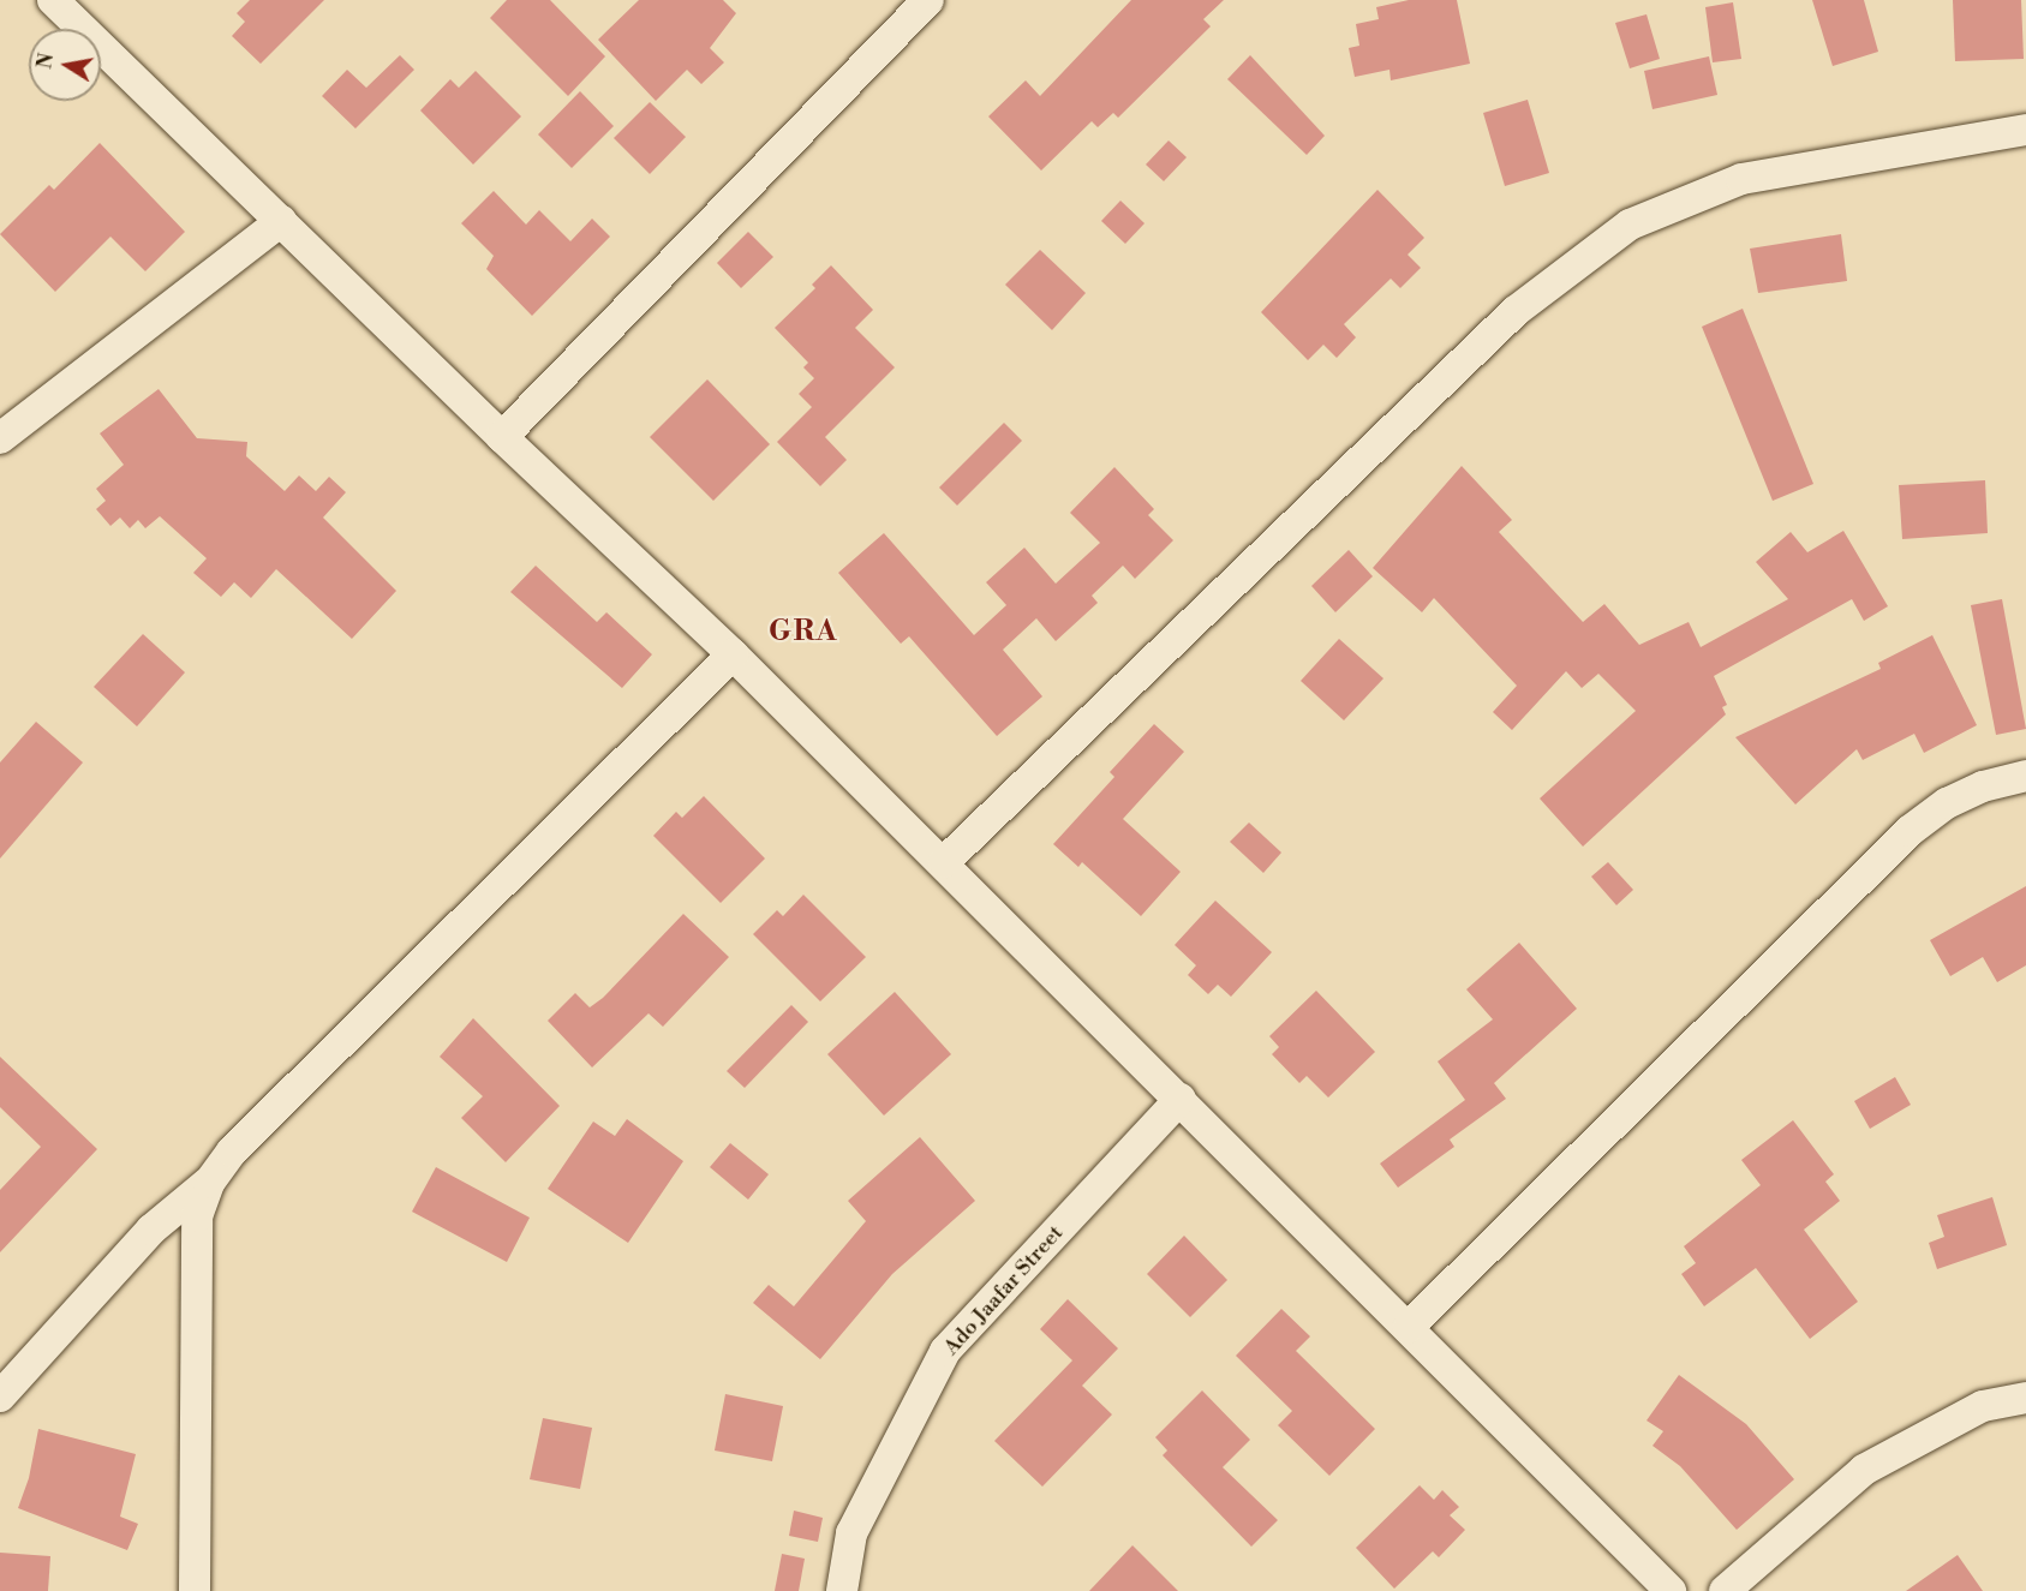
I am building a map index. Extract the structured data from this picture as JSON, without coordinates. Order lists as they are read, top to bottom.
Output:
{
  "streets": {
    "street": ["Ado Jaafar Street"]
  },
  "districts": ["GRA"],
  "north": "left"
}
